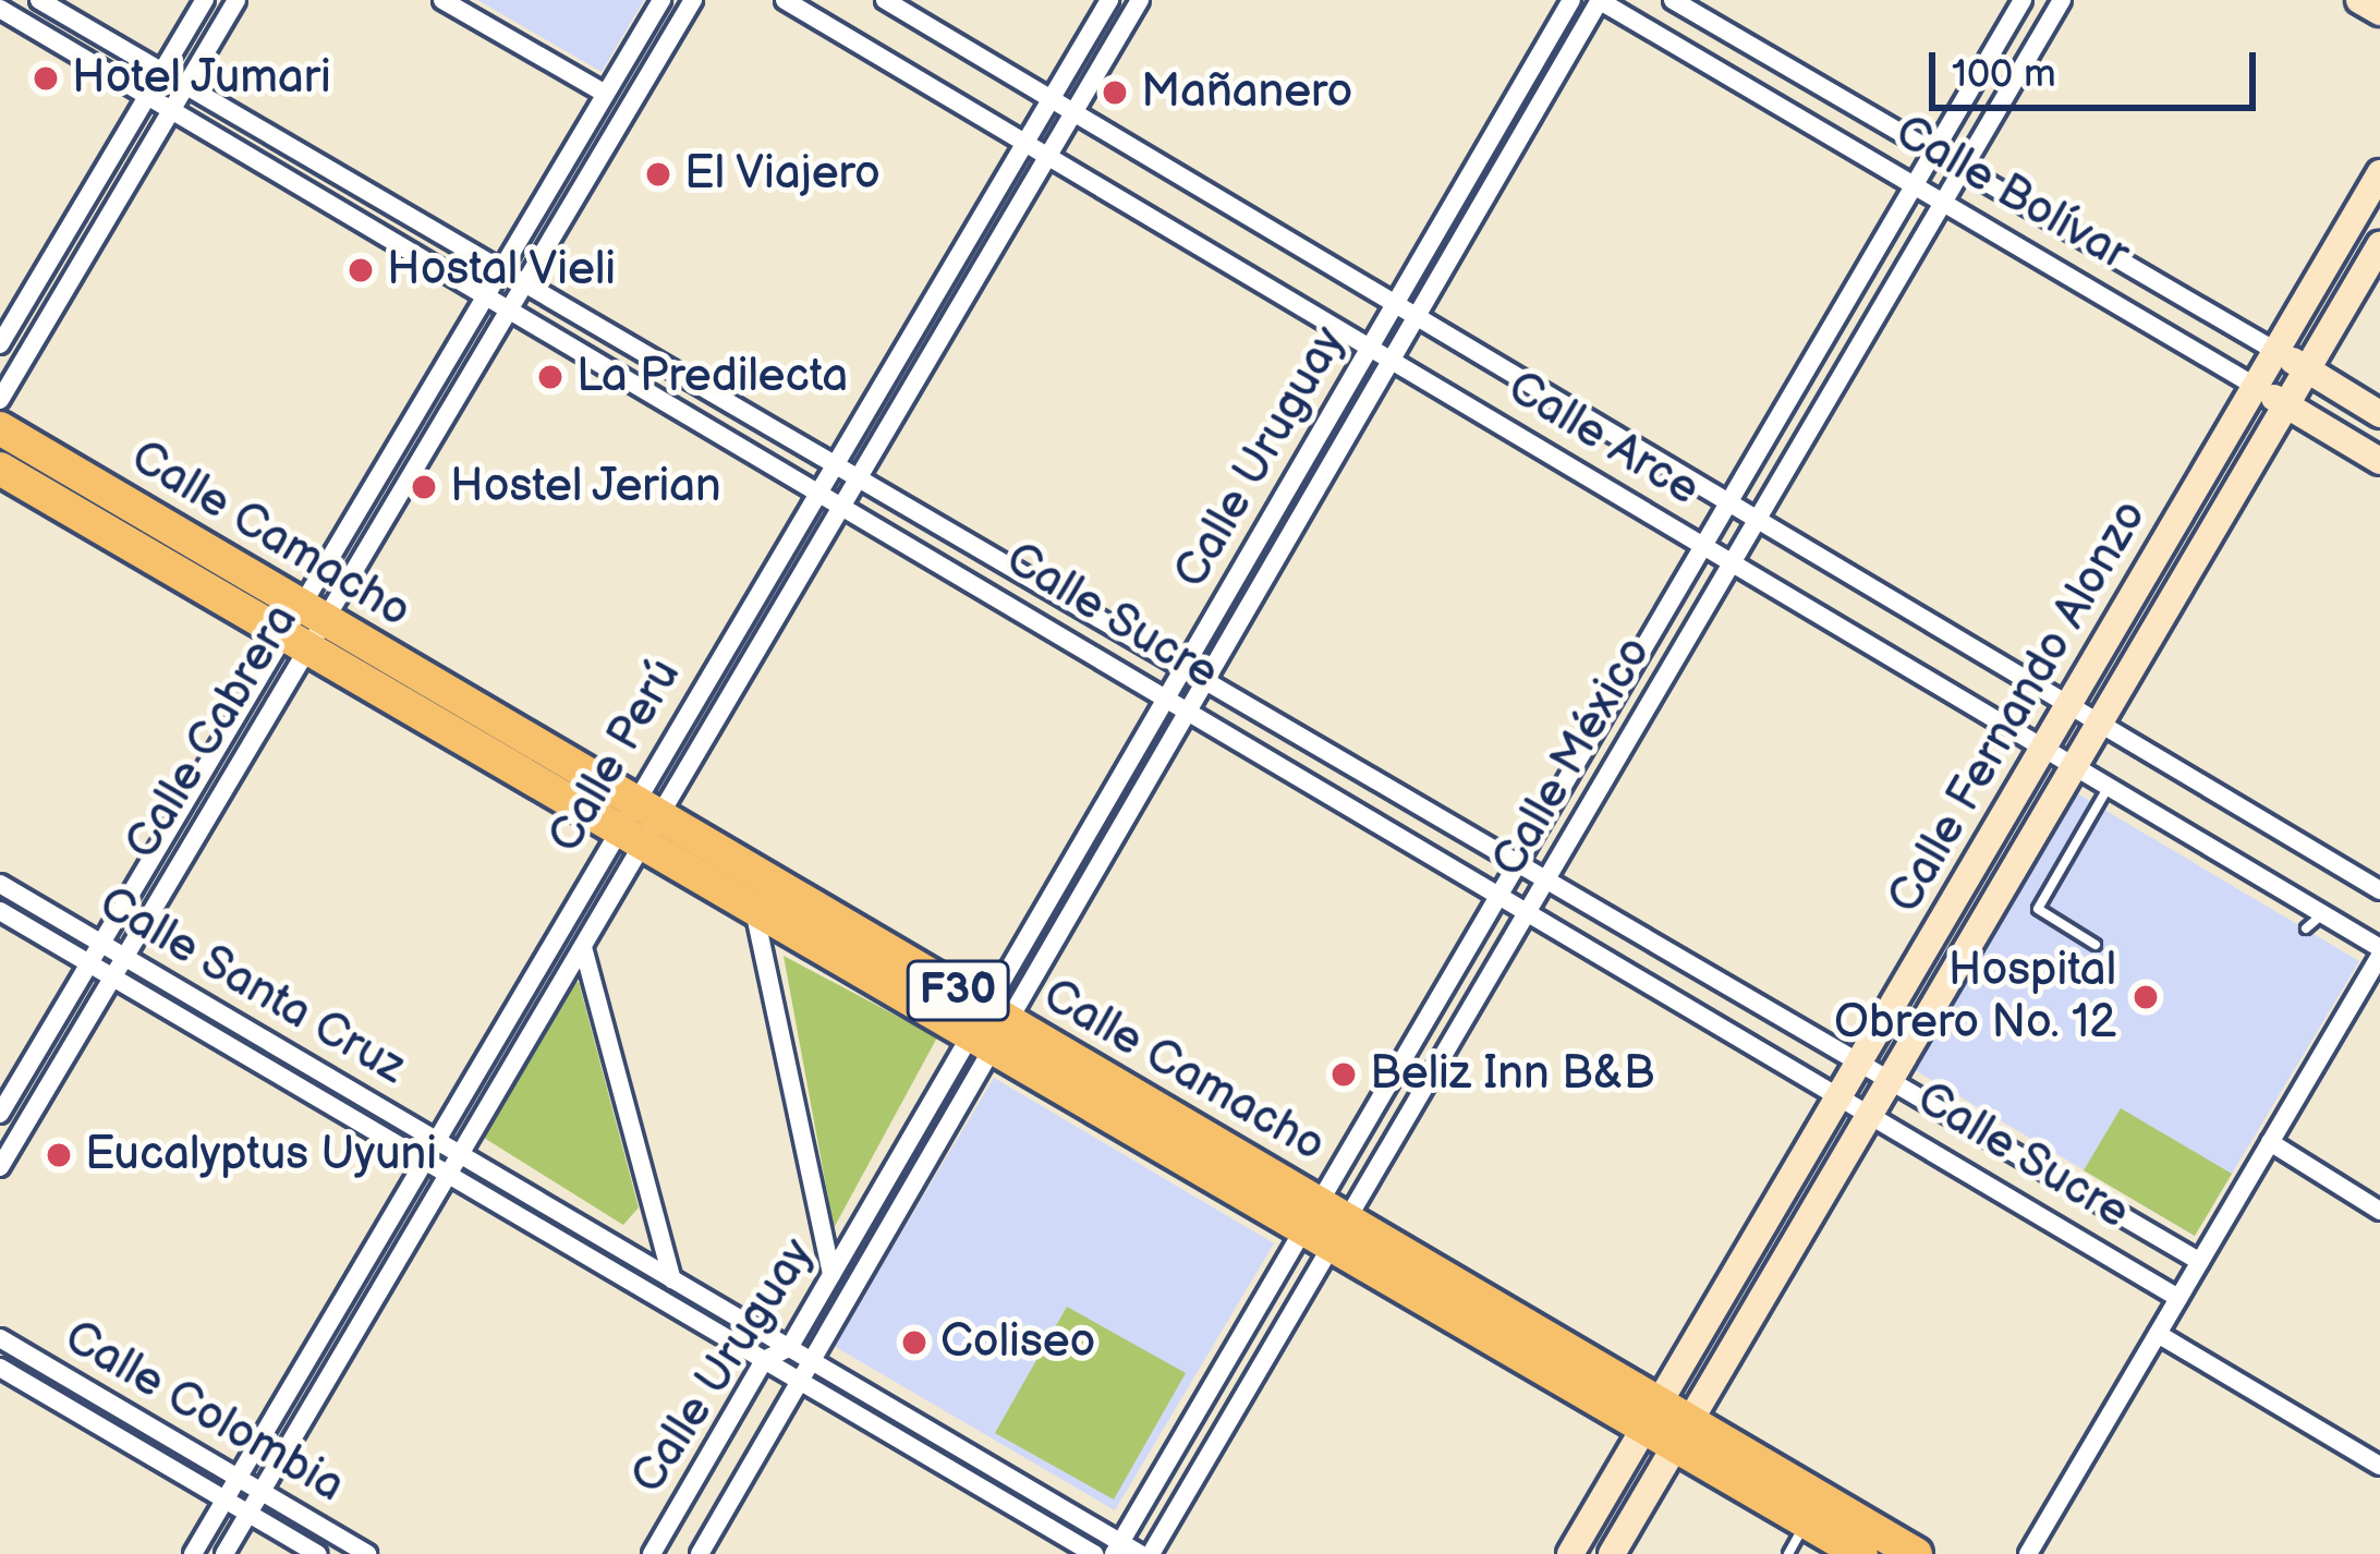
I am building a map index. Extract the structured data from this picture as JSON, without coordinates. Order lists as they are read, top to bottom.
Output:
{
  "streets": {
    "highway": ["Calle Camacho", "F30"],
    "main road": ["Calle Bolívar", "Calle Fernando Alonzo"],
    "street": [
      "Calle Arce",
      "Calle Uruguay",
      "Calle Sucre",
      "Calle Cabrera",
      "Calle Perú",
      "Calle México",
      "Calle Santa Cruz",
      "Calle Colombia"
    ]
  },
  "crossings": [
    ["Calle Bolívar", "Calle Uruguay"],
    ["Calle Bolívar", "Calle Fernando Alonzo"],
    ["Calle Bolívar", "Calle México"],
    ["Calle Arce", "Calle Uruguay"],
    ["Calle Arce", "Calle Fernando Alonzo"],
    ["Calle Arce", "Calle Perú"],
    ["Calle Arce", "Calle México"],
    ["Calle Uruguay", "Calle Camacho"],
    ["Calle Uruguay", "Calle Sucre"],
    ["Calle Uruguay", "Calle Santa Cruz"],
    ["Calle Camacho", "Calle Fernando Alonzo"],
    ["Calle Camacho", "Calle Cabrera"],
    ["Calle Camacho", "Calle Perú"],
    ["Calle Camacho", "Calle México"],
    ["Calle Sucre", "Calle Fernando Alonzo"],
    ["Calle Sucre", "Calle Cabrera"],
    ["Calle Sucre", "Calle Perú"],
    ["Calle Sucre", "Calle México"],
    ["Calle Cabrera", "Calle Santa Cruz"],
    ["Calle Perú", "Calle Santa Cruz"],
    ["Calle Perú", "Calle Colombia"],
    ["Calle México", "Calle Santa Cruz"]
  ],
  "places": [
    "Hotel Jumari",
    "Mañanero",
    "El Viajero",
    "Hostal Vieli",
    "La Predilecta",
    "Hostel Jerian",
    "Hospital Obrero No. 12",
    "Beliz Inn B&B",
    "Eucalyptus Uyuni",
    "Coliseo"
  ],
  "scale_bar": "100 m"
}
